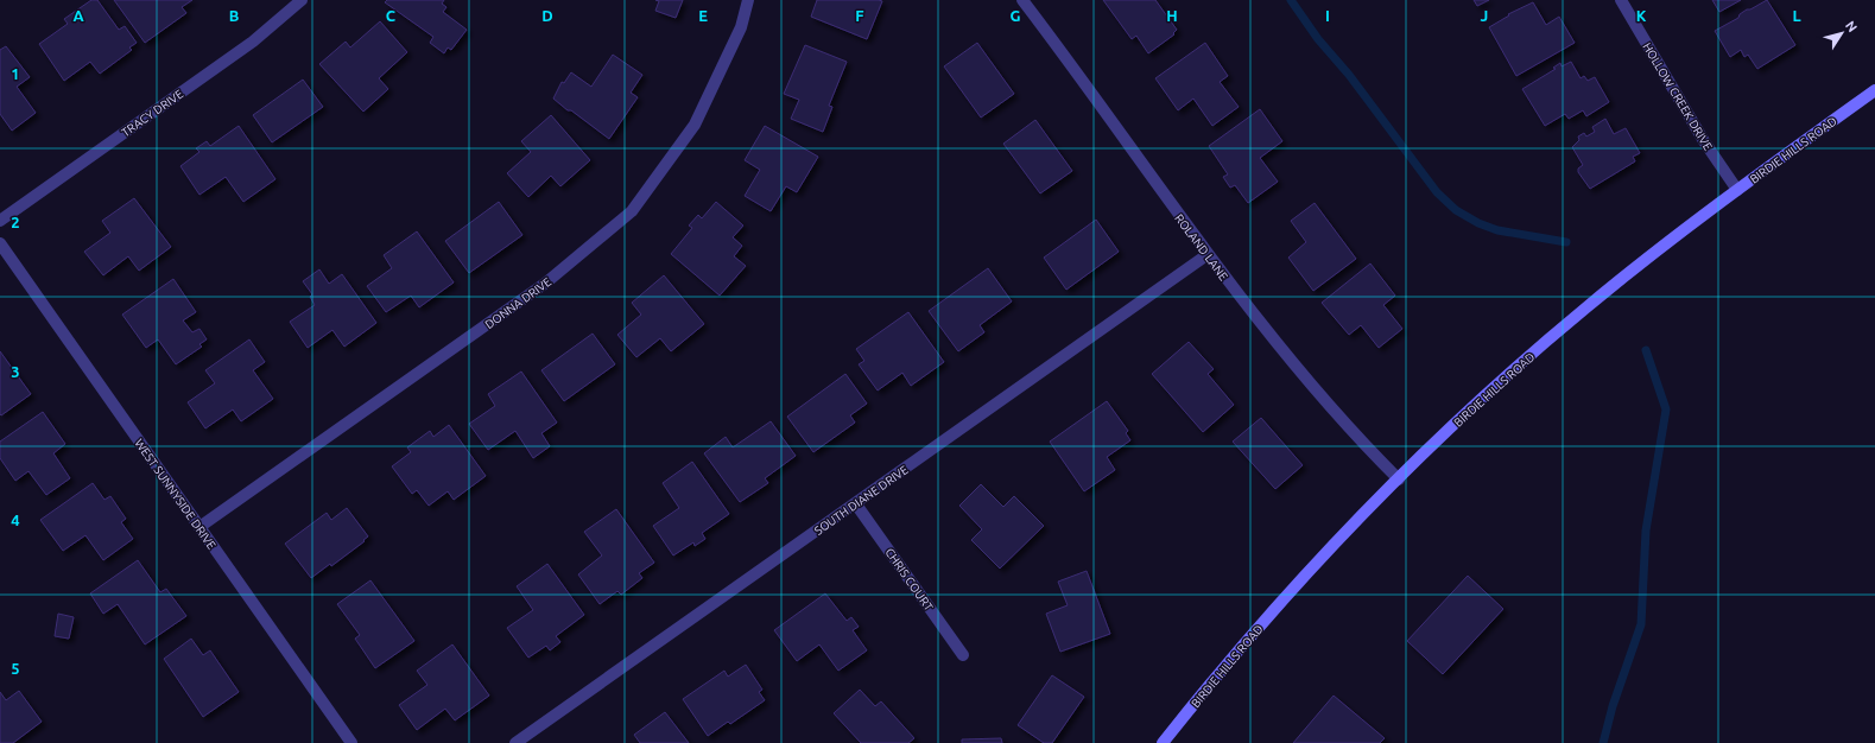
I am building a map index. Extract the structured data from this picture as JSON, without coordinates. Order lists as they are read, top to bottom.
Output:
{
  "streets": {
    "main road": ["BIRDIE HILLS ROAD"],
    "street": [
      "HOLLOW CREEK DRIVE",
      "TRACY DRIVE",
      "ROLAND LANE",
      "DONNA DRIVE",
      "WEST SUNNYSIDE DRIVE",
      "SOUTH DIANE DRIVE",
      "CHRIS COURT"
    ]
  },
  "crossings": [
    ["HOLLOW CREEK DRIVE", "BIRDIE HILLS ROAD"],
    ["BIRDIE HILLS ROAD", "ROLAND LANE"],
    ["ROLAND LANE", "SOUTH DIANE DRIVE"],
    ["DONNA DRIVE", "WEST SUNNYSIDE DRIVE"],
    ["SOUTH DIANE DRIVE", "CHRIS COURT"]
  ],
  "north": "top right",
  "grid": {
    "columns": [
      "A",
      "B",
      "C",
      "D",
      "E",
      "F",
      "G",
      "H",
      "I",
      "J",
      "K",
      "L"
    ],
    "rows": [
      "1",
      "2",
      "3",
      "4",
      "5"
    ]
  }
}
